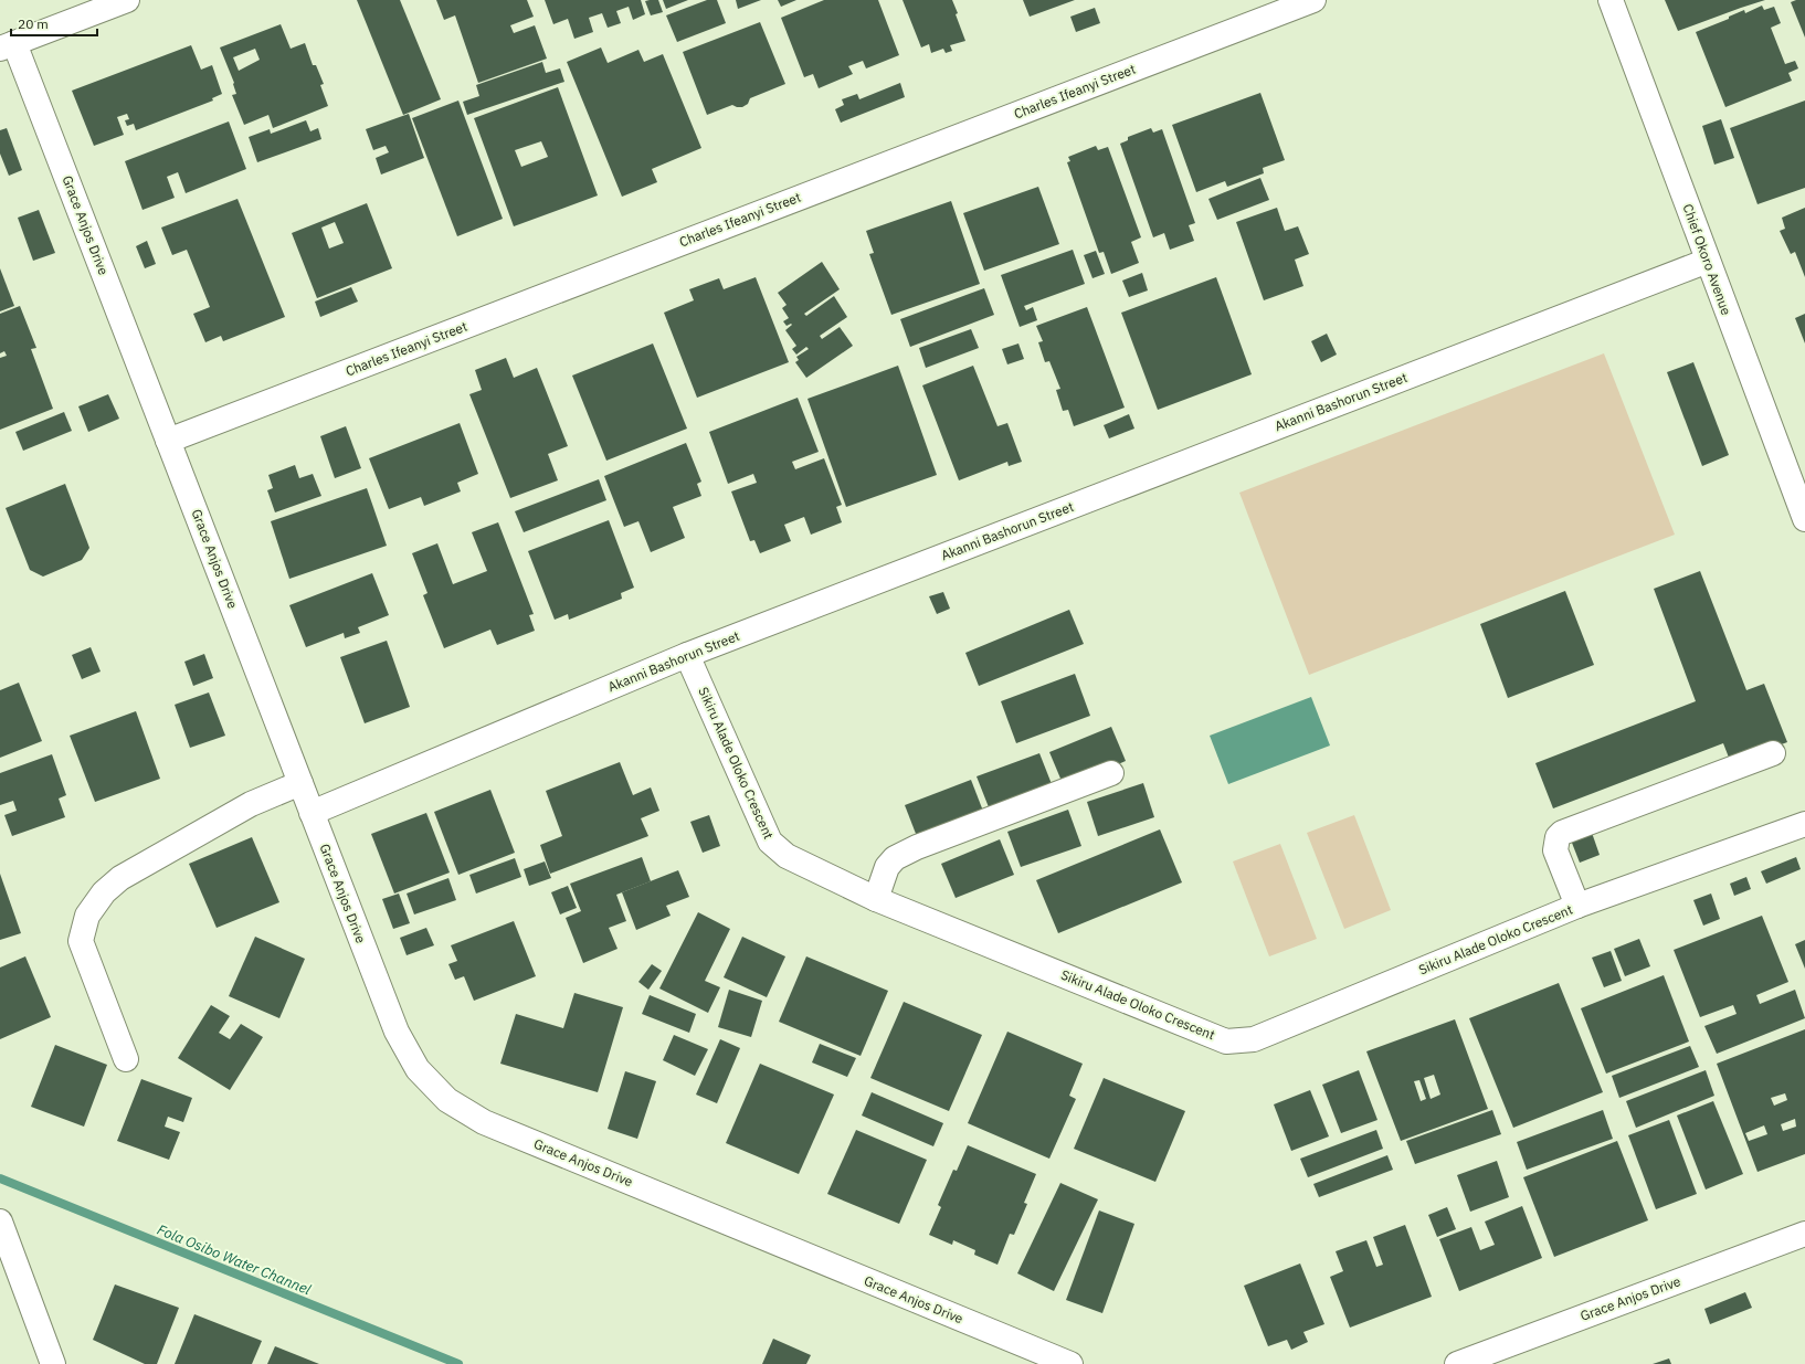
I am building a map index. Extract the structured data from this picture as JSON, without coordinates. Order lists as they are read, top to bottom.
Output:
{
  "streets": {
    "street": [
      "Charles Ifeanyi Street",
      "Grace Anjos Drive",
      "Chief Okoro Avenue",
      "Akanni Bashorun Street",
      "Sikiru Alade Oloko Crescent"
    ]
  },
  "crossings": [
    ["Charles Ifeanyi Street", "Grace Anjos Drive"],
    ["Grace Anjos Drive", "Akanni Bashorun Street"],
    ["Chief Okoro Avenue", "Akanni Bashorun Street"],
    ["Akanni Bashorun Street", "Sikiru Alade Oloko Crescent"]
  ],
  "water": ["Fola Osibo Water Channel"],
  "scale_bar": "20 m"
}
